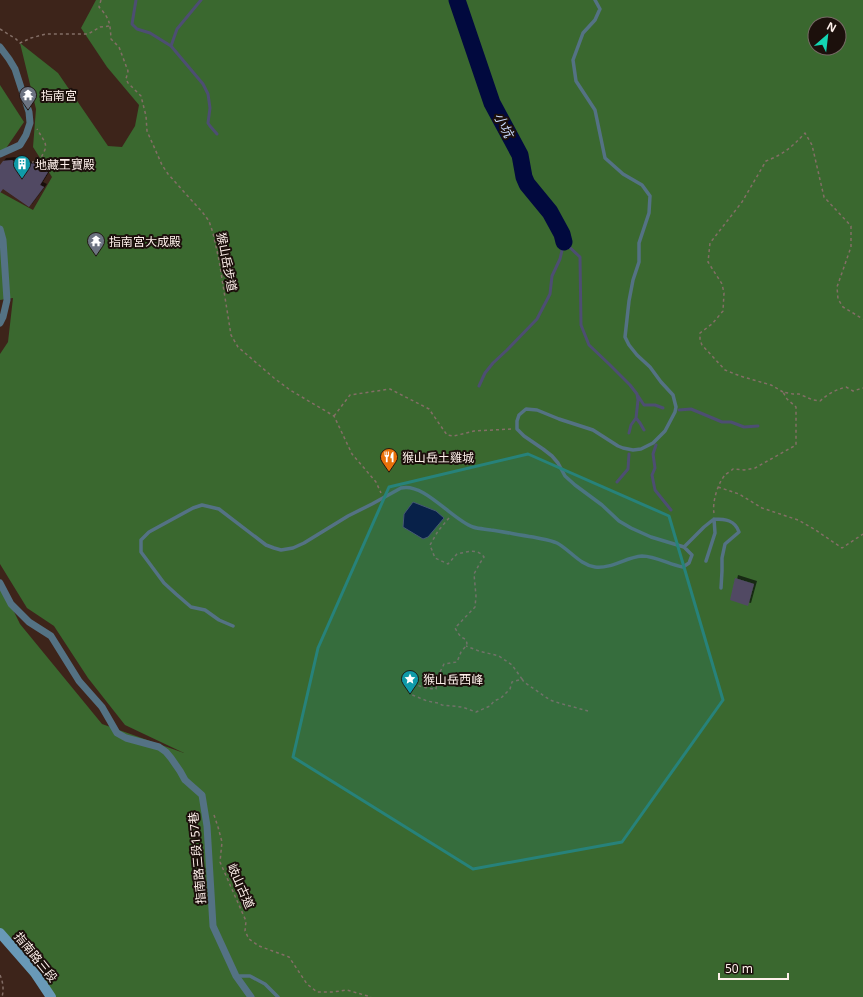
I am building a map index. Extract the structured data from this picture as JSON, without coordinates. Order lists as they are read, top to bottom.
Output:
{
  "streets": {
    "street": ["指南路三段157巷", "指南路三段"],
    "path": ["猴山岳步道", "岐山古道"]
  },
  "water": ["小坑"],
  "places": {
    "temple": ["指南宮", "指南宮大成殿"],
    "building": ["地藏王寶殿"],
    "restaurant": ["猴山岳土雞城"],
    "place": ["猴山岳西峰"]
  },
  "scale_bar": "50 m",
  "north": "top right"
}
